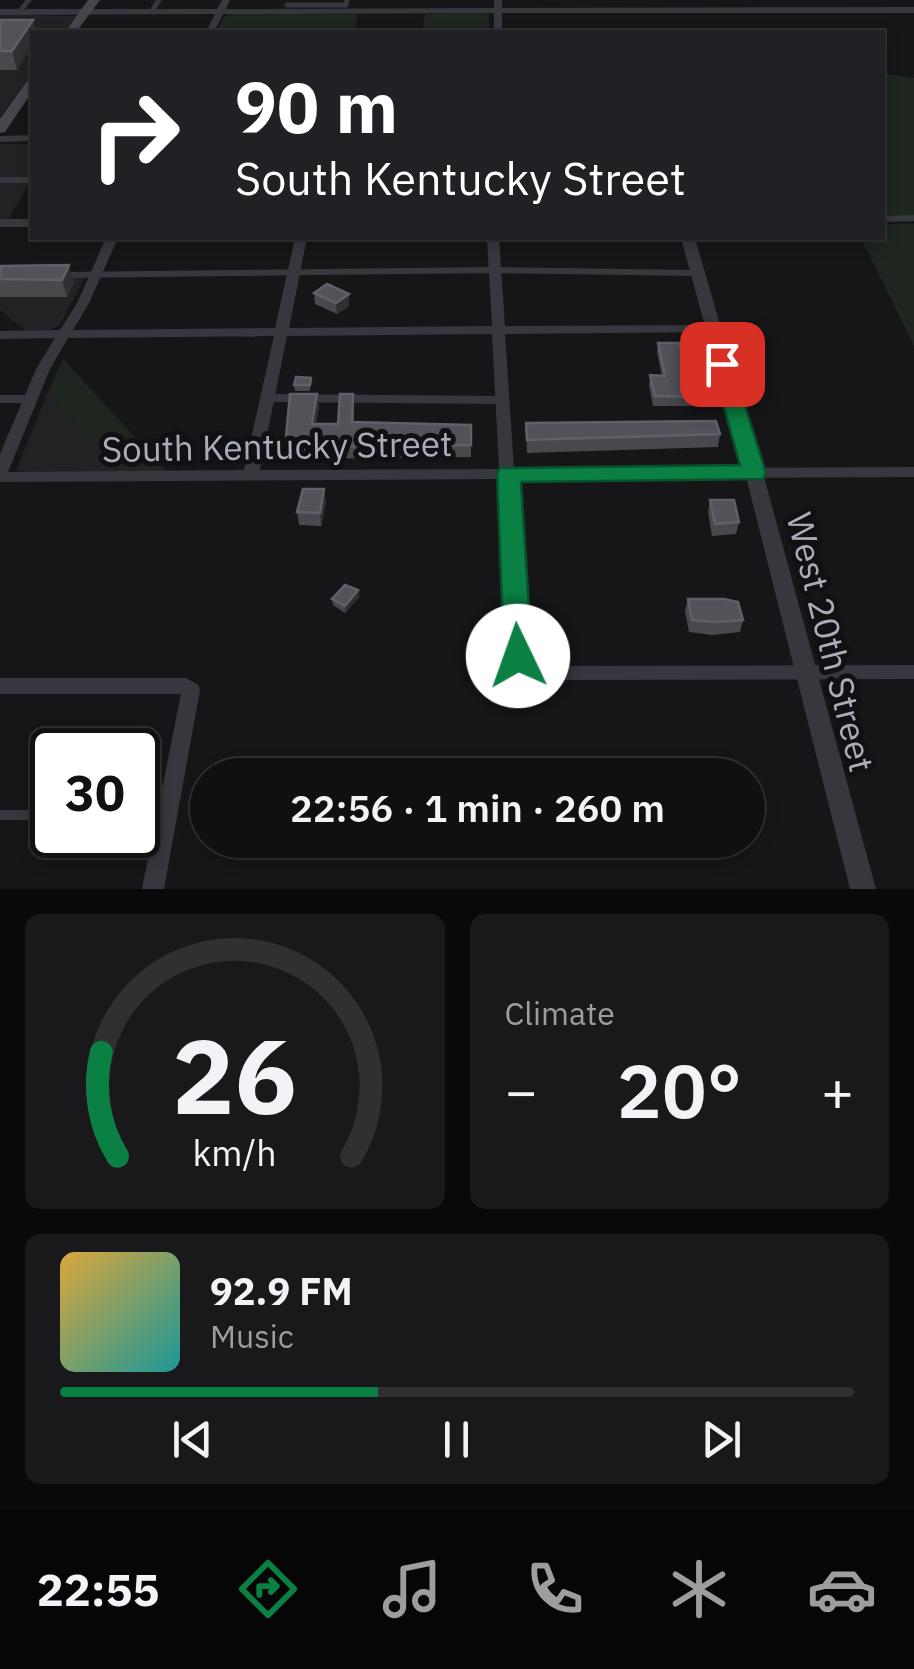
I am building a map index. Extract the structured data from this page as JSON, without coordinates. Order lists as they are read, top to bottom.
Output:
{
  "streets": {
    "street": ["South Kentucky Street", "West 20th Street"]
  },
  "crossings": [
    ["South Kentucky Street", "West 20th Street"]
  ],
  "page": {
    "turn": ["90 m", "South Kentucky Street"],
    "limit": "30",
    "trip": "22:56 · 1 min · 260 m",
    "tile": "Climate",
    "heat": ["−", "20°", "+"],
    "song": ["92.9 FM", "Music"],
    "tabs": "22:55",
    "gauge": ["26", "km/h"]
  }
}
